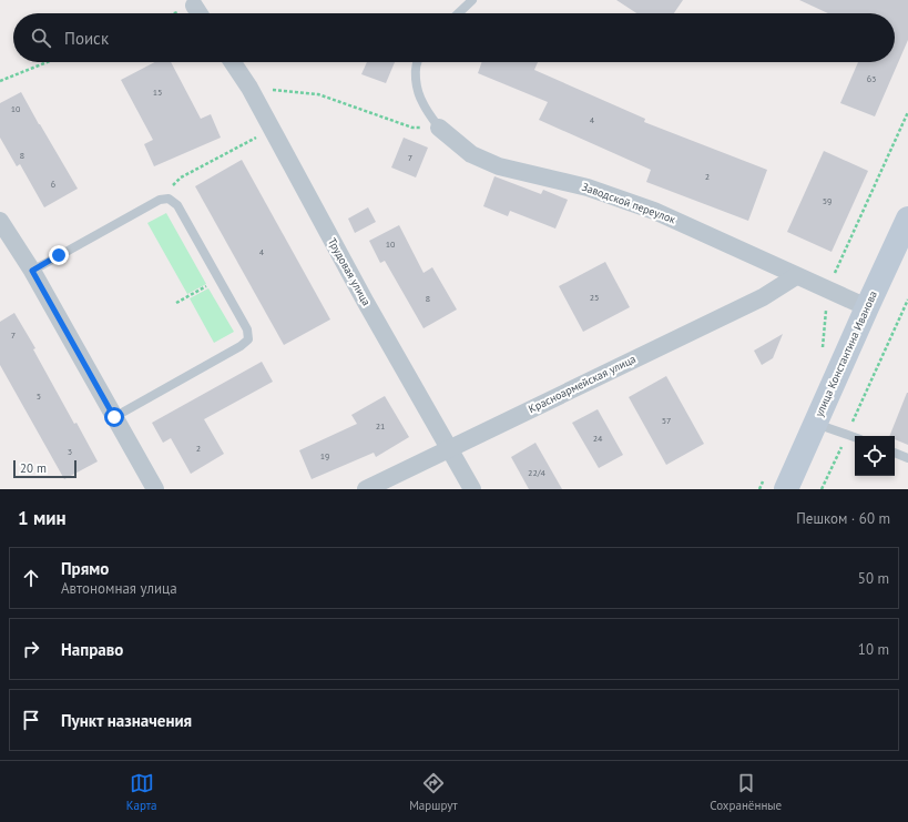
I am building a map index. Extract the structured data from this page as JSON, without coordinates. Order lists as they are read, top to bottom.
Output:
{
  "streets": {
    "street": [
      "Заводской переулок",
      "Трудовая улица",
      "улица Константина Иванова",
      "Красноармейская улица"
    ]
  },
  "crossings": [
    ["Заводской переулок", "улица Константина Иванова"],
    ["Заводской переулок", "Красноармейская улица"],
    ["Трудовая улица", "Красноармейская улица"]
  ],
  "house_numbers": [
    "63",
    "15",
    "10",
    "4",
    "8",
    "7",
    "2",
    "6",
    "59",
    "10",
    "4",
    "25",
    "8",
    "7",
    "5",
    "57",
    "21",
    "24",
    "2",
    "3",
    "19",
    "22/4"
  ],
  "scale_bar": "20 m",
  "page": {
    "search": "Поиск",
    "scale": "20 m",
    "heading": ["1 мин", "Пешком · 60 m"],
    "list": [
      ["Прямо", "Автономная улица", "50 m"],
      ["Направо", "10 m"],
      "Пункт назначения"
    ],
    "nav": ["Карта", "Маршрут", "Сохранённые"]
  }
}
